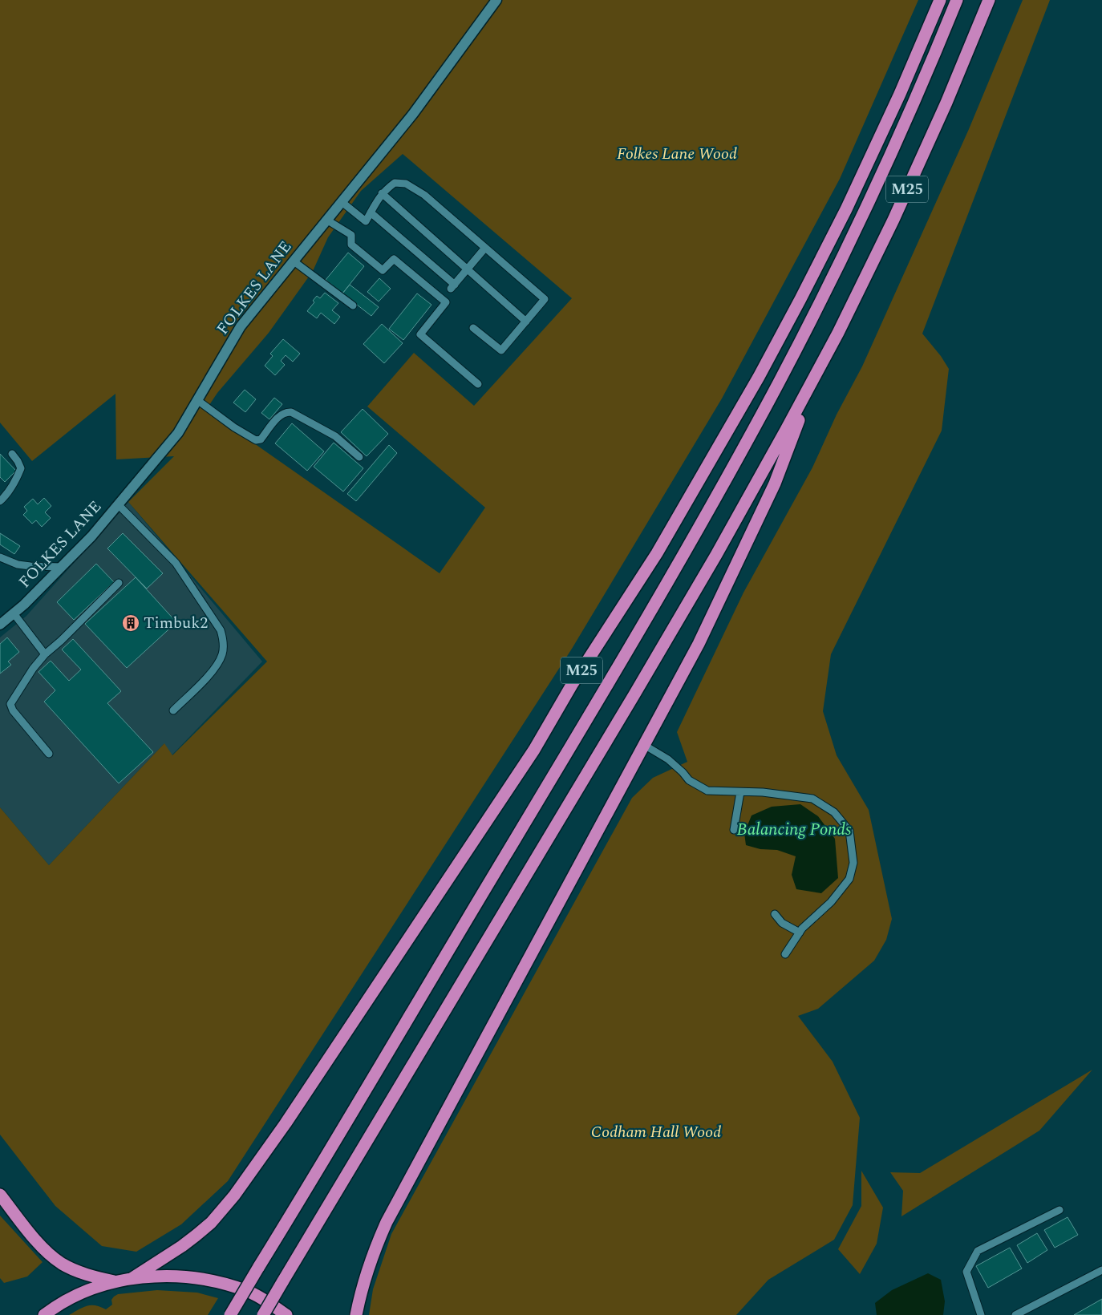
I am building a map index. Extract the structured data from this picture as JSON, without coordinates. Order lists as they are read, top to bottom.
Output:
{
  "streets": {
    "highway": ["M25"],
    "street": ["FOLKES LANE"]
  },
  "water": ["Balancing Ponds"],
  "parks": ["Folkes Lane Wood", "Codham Hall Wood"],
  "places": {
    "building": ["Timbuk2"]
  }
}
